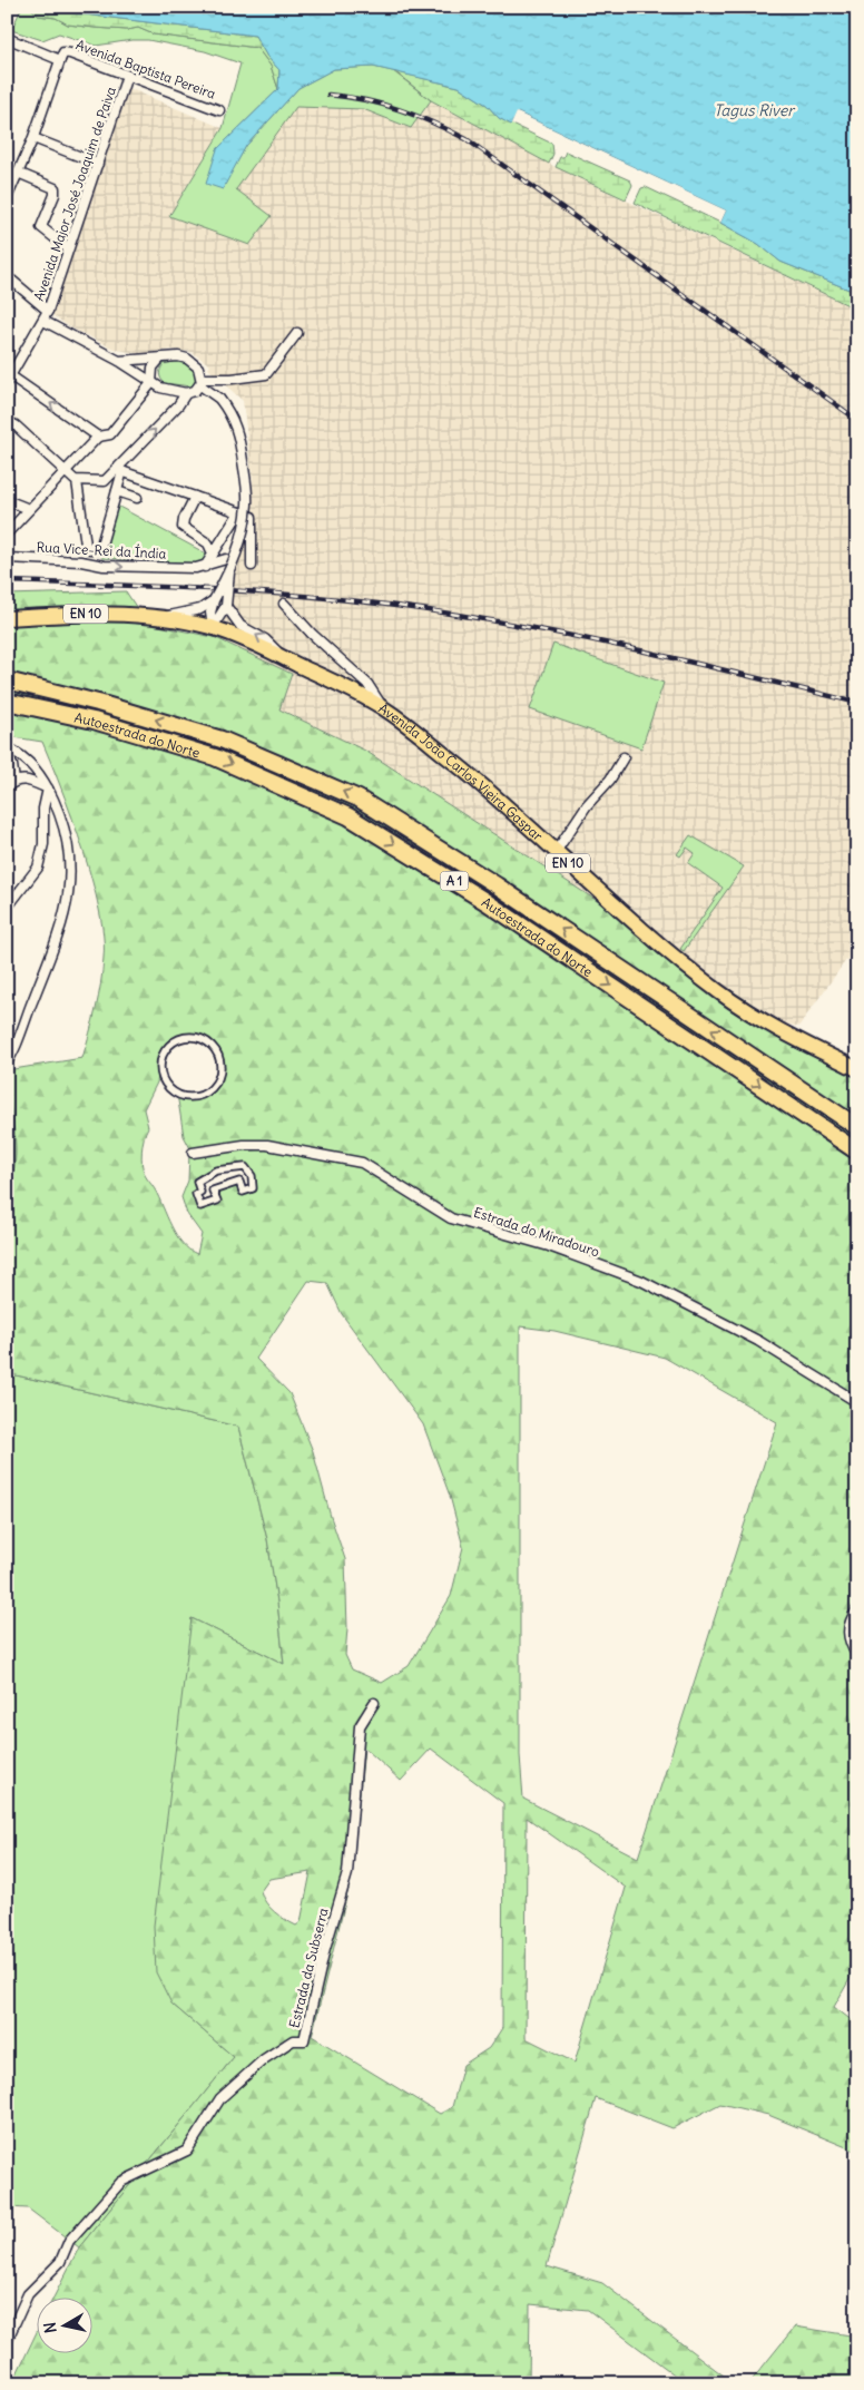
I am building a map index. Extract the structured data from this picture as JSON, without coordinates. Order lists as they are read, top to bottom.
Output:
{
  "streets": {
    "highway": ["Autoestrada do Norte", "A 1"],
    "main road": ["EN 10", "Avenida João Carlos Vieira Gaspar"],
    "street": [
      "Avenida Baptista Pereira",
      "Avenida Major José Joaquim de Paiva",
      "Rua Vice-Rei da Índia",
      "Estrada do Miradouro",
      "Estrada da Subserra"
    ]
  },
  "crossings": [
    ["Avenida Baptista Pereira", "Avenida Major José Joaquim de Paiva"]
  ],
  "water": ["Tagus River"],
  "north": "left"
}
